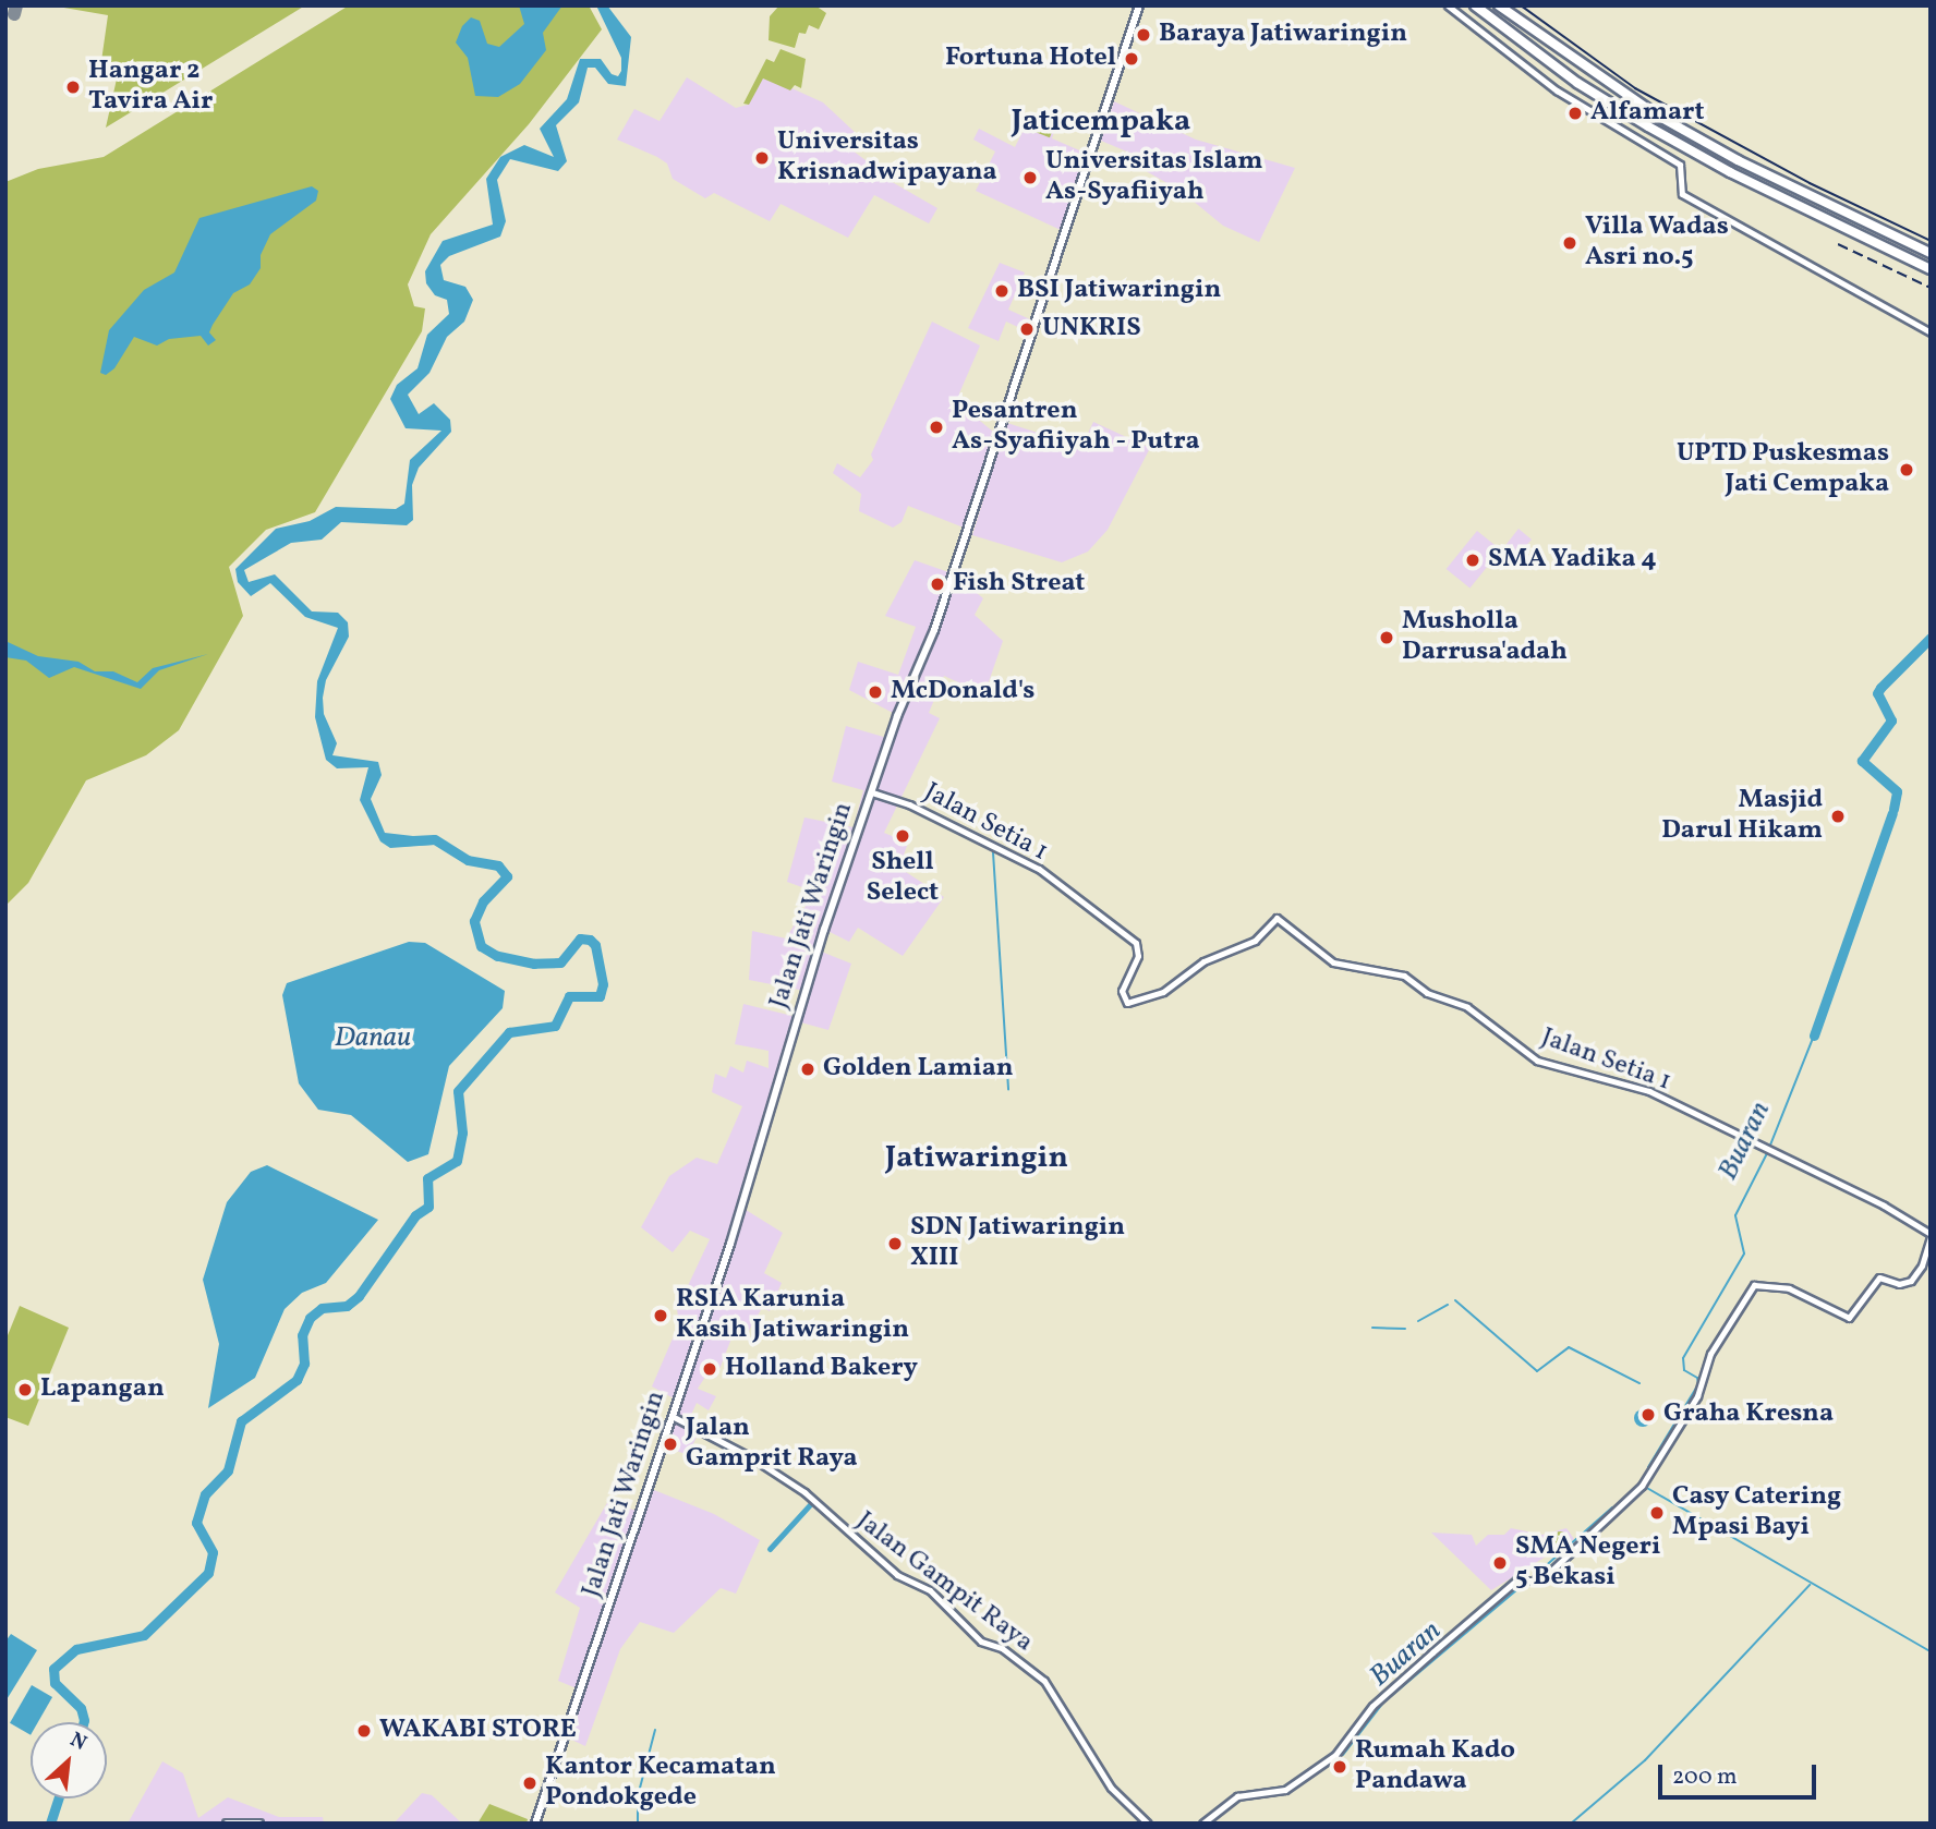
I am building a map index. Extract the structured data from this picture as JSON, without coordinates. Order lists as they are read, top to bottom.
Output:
{
  "streets": {
    "main road": ["Jalan Jati Waringin"],
    "street": ["Jalan Setia 1", "Jalan Gampit Raya"]
  },
  "crossings": [
    ["Jalan Setia 1", "Jalan Jati Waringin"],
    ["Jalan Jati Waringin", "Jalan Gampit Raya"]
  ],
  "districts": ["Jaticempaka", "Jatiwaringin"],
  "water": ["Danau", "Buaran"],
  "places": [
    "Baraya Jatiwaringin",
    "Fortuna Hotel",
    "Hangar 2 Tavira Air",
    "Alfamart",
    "Universitas Krisnadwipayana",
    "Universitas Islam As-Syafiiyah",
    "Villa Wadas Asri no.5",
    "BSI Jatiwaringin",
    "UNKRIS",
    "Pesantren As-Syafiiyah - Putra",
    "UPTD Puskesmas Jati Cempaka",
    "SMA Yadika 4",
    "Fish Streat",
    "Musholla Darrusa'adah",
    "McDonald's",
    "Masjid Darul Hikam",
    "Shell Select",
    "Golden Lamian",
    "SDN Jatiwaringin XIII",
    "RSIA Karunia Kasih Jatiwaringin",
    "Holland Bakery",
    "Lapangan",
    "Graha Kresna",
    "Jalan Gamprit Raya",
    "Casy Catering Mpasi Bayi",
    "SMA Negeri 5 Bekasi",
    "WAKABI STORE",
    "Rumah Kado Pandawa",
    "Kantor Kecamatan Pondokgede"
  ],
  "scale_bar": "200 m",
  "north": "top right"
}
